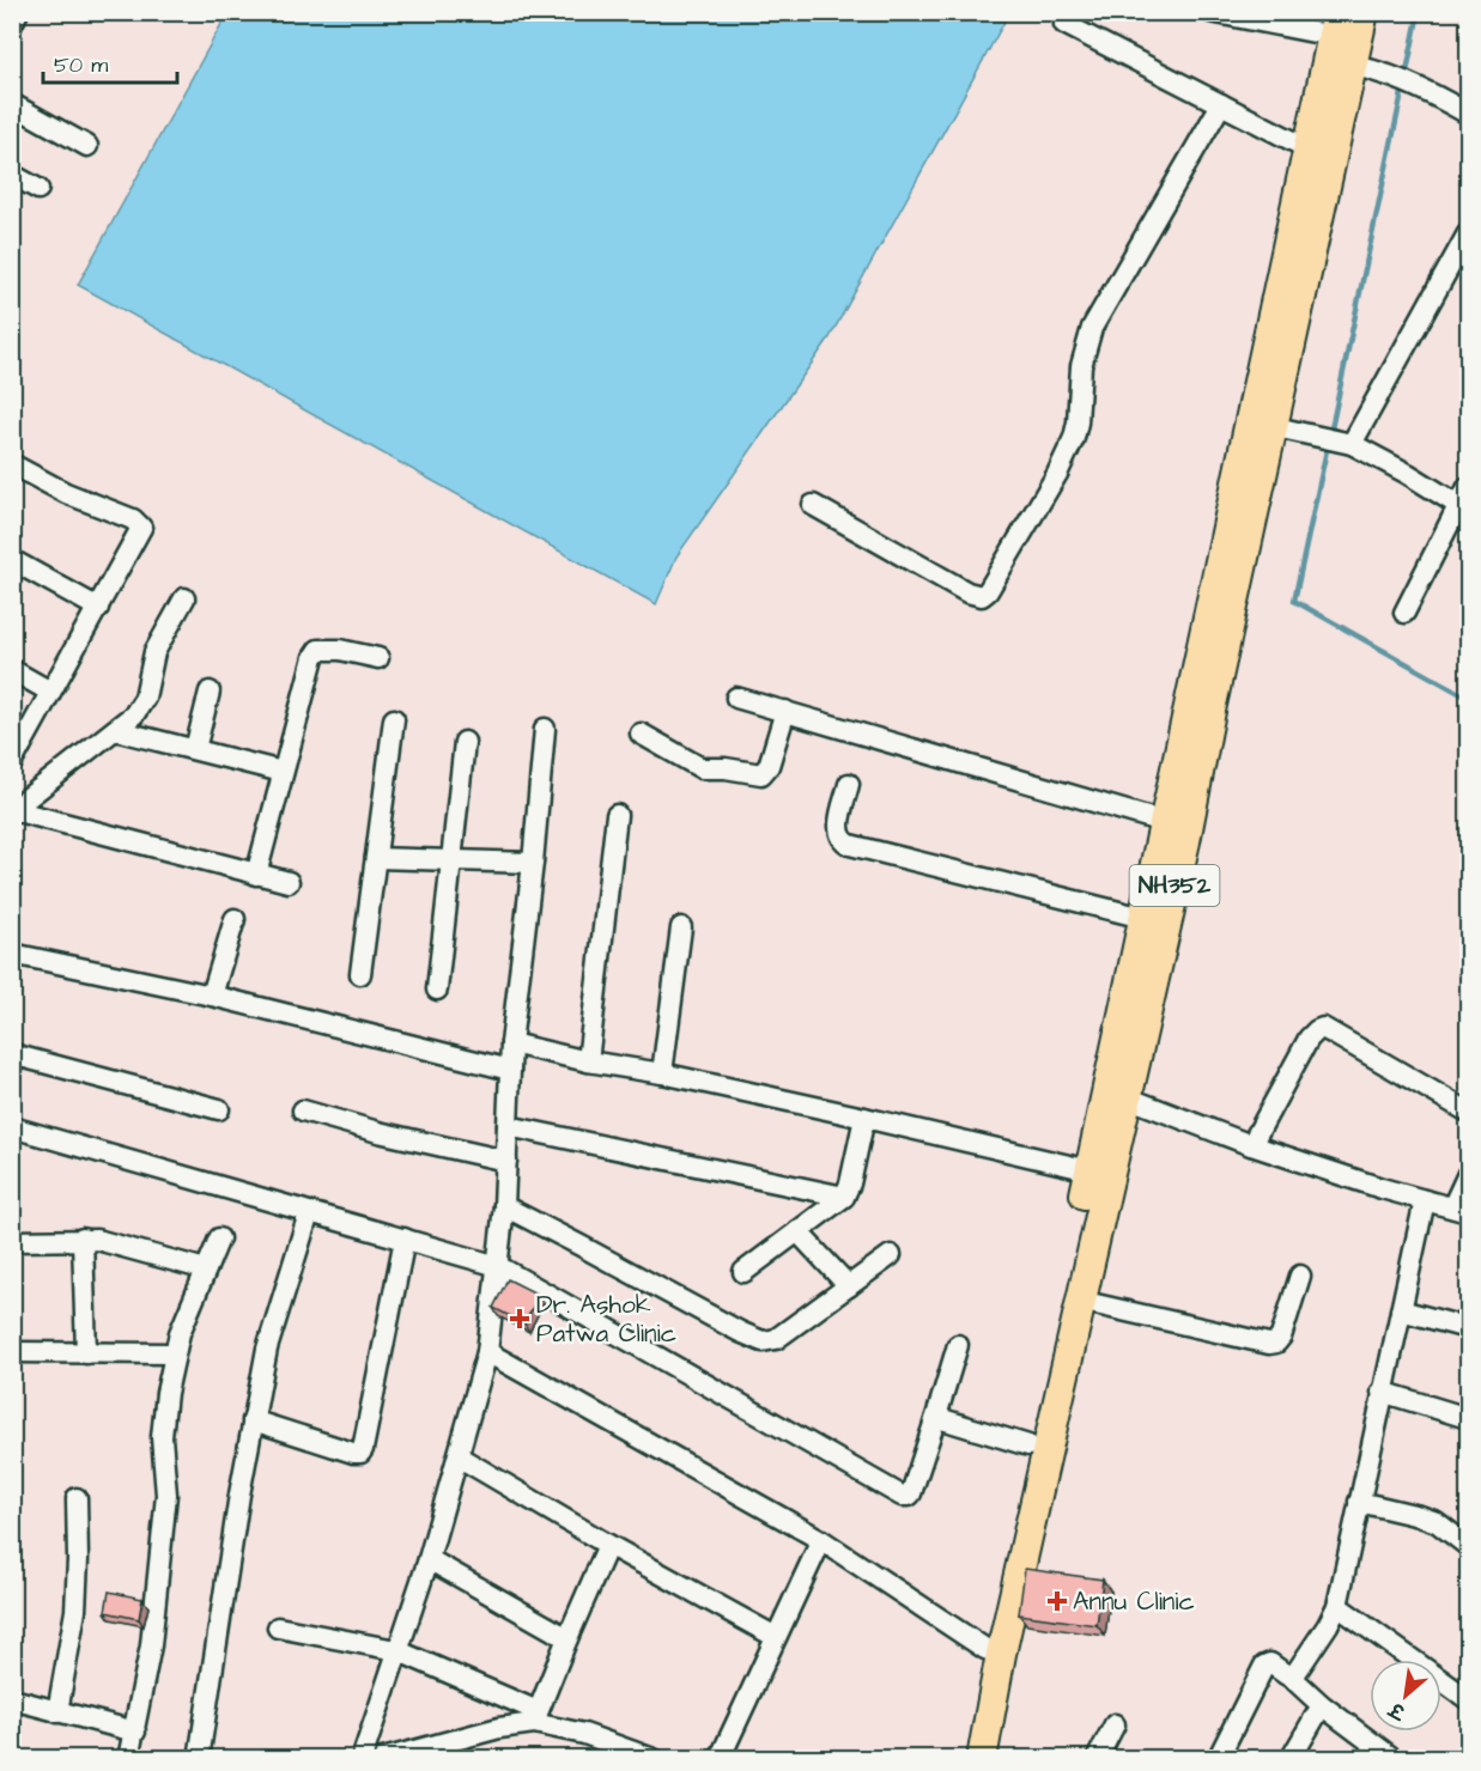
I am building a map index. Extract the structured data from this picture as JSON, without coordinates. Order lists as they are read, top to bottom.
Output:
{
  "streets": {
    "highway": ["NH352"]
  },
  "places": {
    "health": ["Dr. Ashok Patwa Clinic", "Annu Clinic"]
  },
  "scale_bar": "50 m",
  "north": "bottom left"
}
